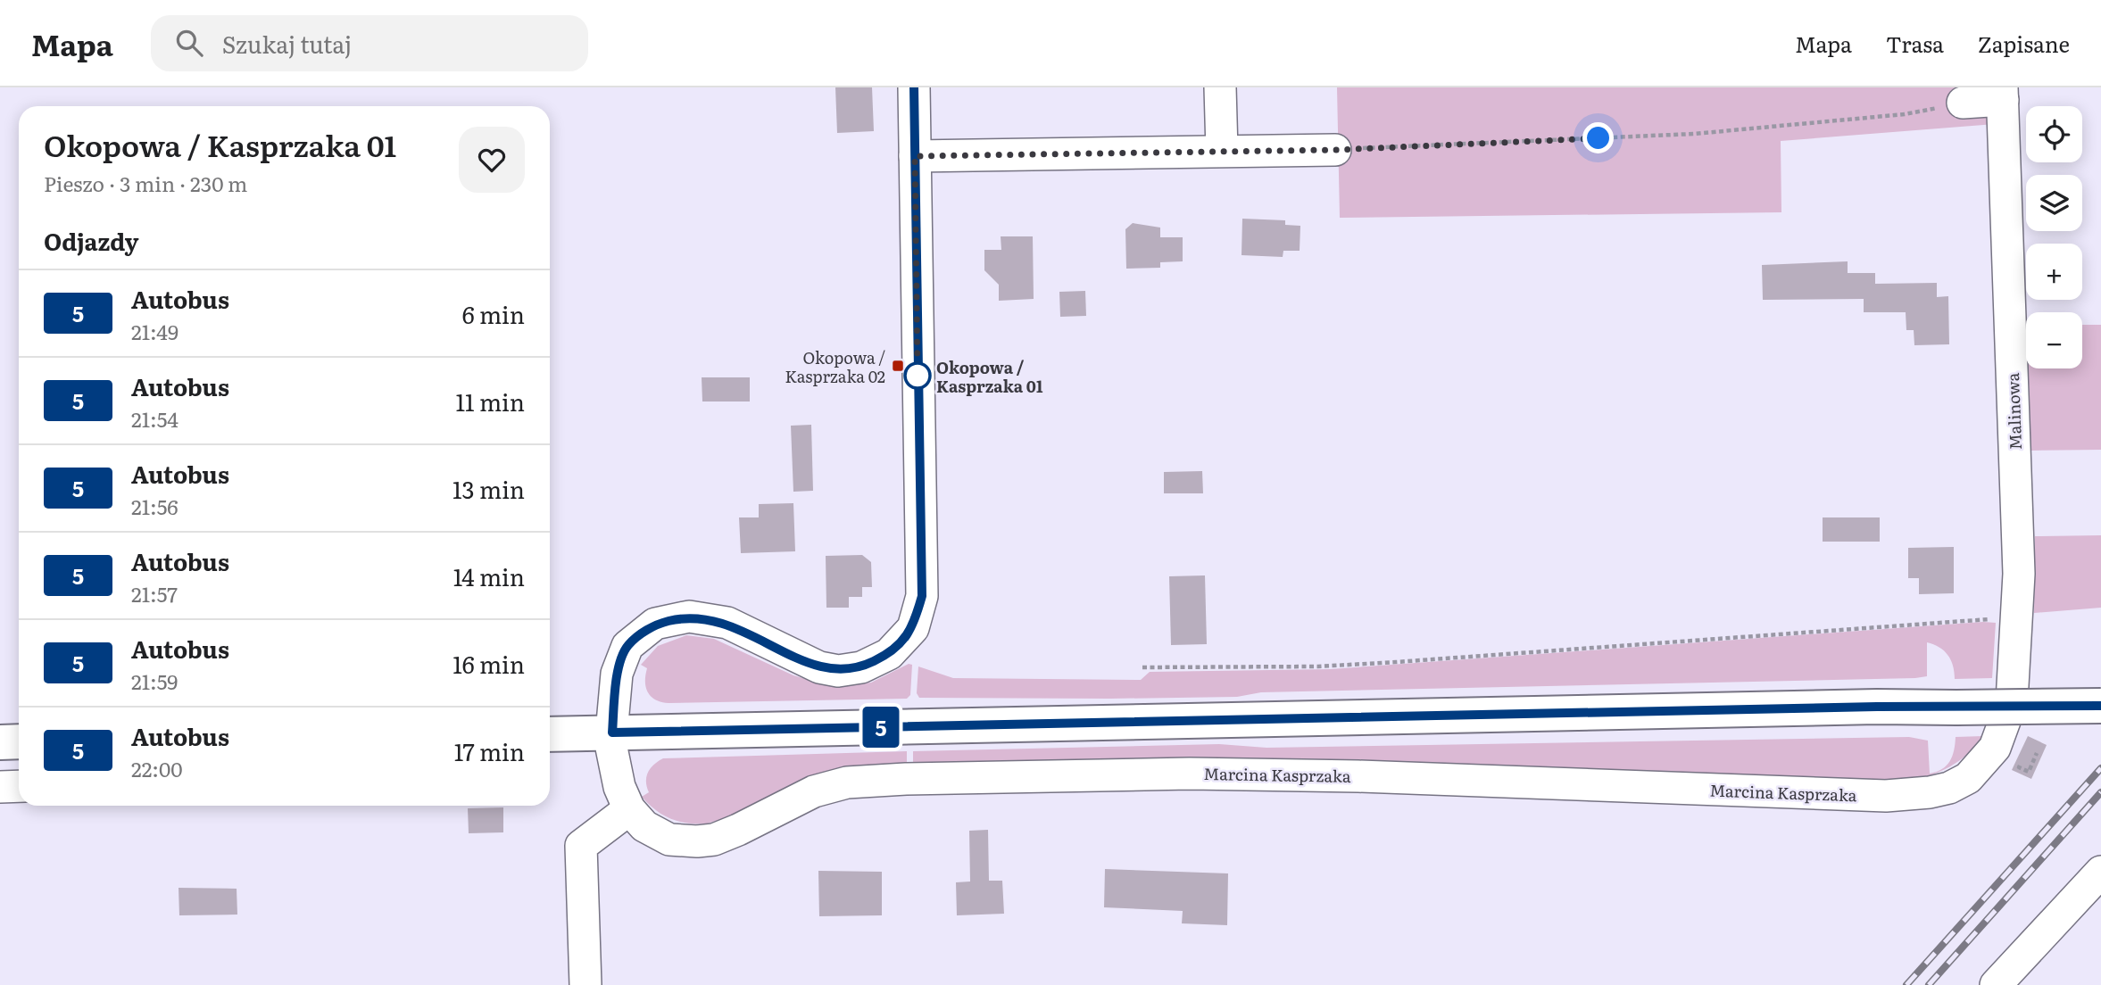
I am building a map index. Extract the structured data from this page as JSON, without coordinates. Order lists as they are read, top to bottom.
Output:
{
  "streets": {
    "street": ["Malinowa", "Marcina Kasprzaka"]
  },
  "crossings": [
    ["Malinowa", "Marcina Kasprzaka"]
  ],
  "places": {
    "transit": ["Okopowa / Kasprzaka 02"],
    "other": ["Okopowa / Kasprzaka 01"]
  },
  "lines": ["bus line 5"],
  "page": {
    "header": "Mapa",
    "search": "Szukaj tutaj",
    "nav": ["Mapa", "Trasa", "Zapisane"],
    "on_map": "5",
    "map_buttons": ["+", "−"],
    "heading": [
      ["Okopowa / Kasprzaka 01", "Pieszo · 3 min · 230 m"],
      "Odjazdy"
    ],
    "list": [
      {
        "mark": "5",
        "name": "Autobus",
        "note": "21:49",
        "value": "6 min"
      },
      {
        "mark": "5",
        "name": "Autobus",
        "note": "21:54",
        "value": "11 min"
      },
      {
        "mark": "5",
        "name": "Autobus",
        "note": "21:56",
        "value": "13 min"
      },
      {
        "mark": "5",
        "name": "Autobus",
        "note": "21:57",
        "value": "14 min"
      },
      {
        "mark": "5",
        "name": "Autobus",
        "note": "21:59",
        "value": "16 min"
      },
      {
        "mark": "5",
        "name": "Autobus",
        "note": "22:00",
        "value": "17 min"
      }
    ]
  }
}
